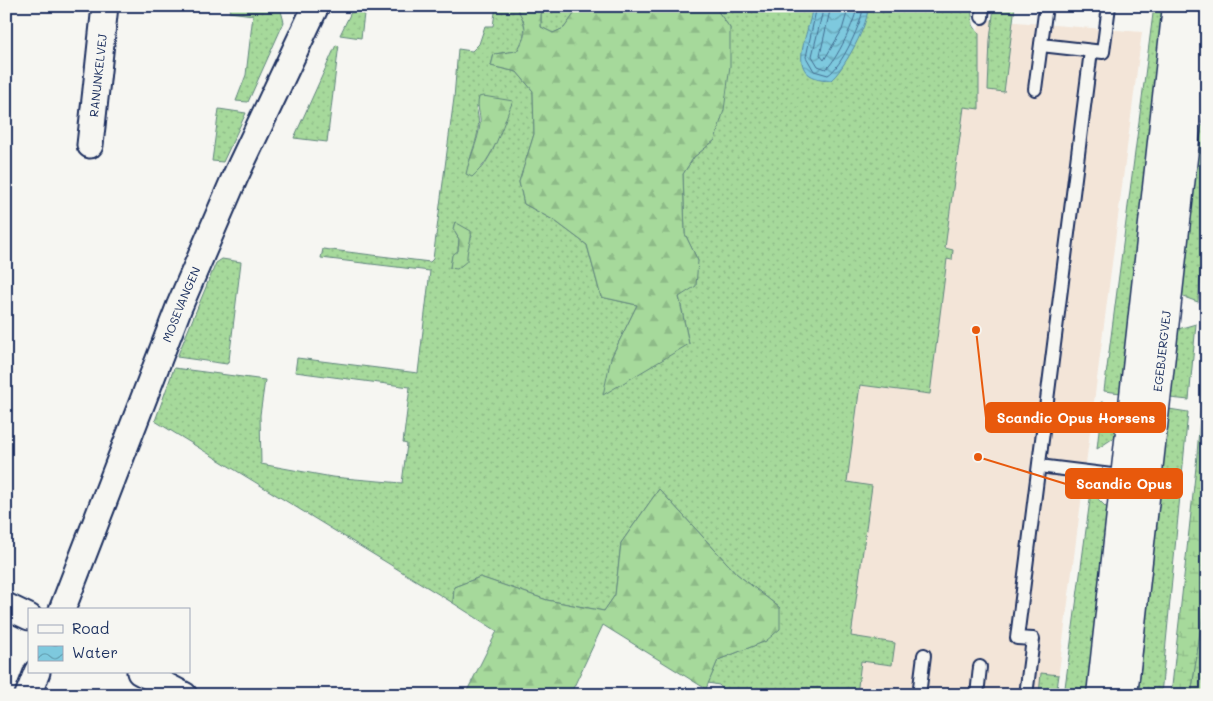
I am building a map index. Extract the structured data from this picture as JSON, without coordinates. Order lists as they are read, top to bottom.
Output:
{
  "streets": {
    "street": ["RANUNKELVEJ", "MOSEVANGEN", "EGEBJERGVEJ"]
  },
  "places": ["Scandic Opus Horsens", "Scandic Opus"],
  "legend": ["Road", "Water"]
}
